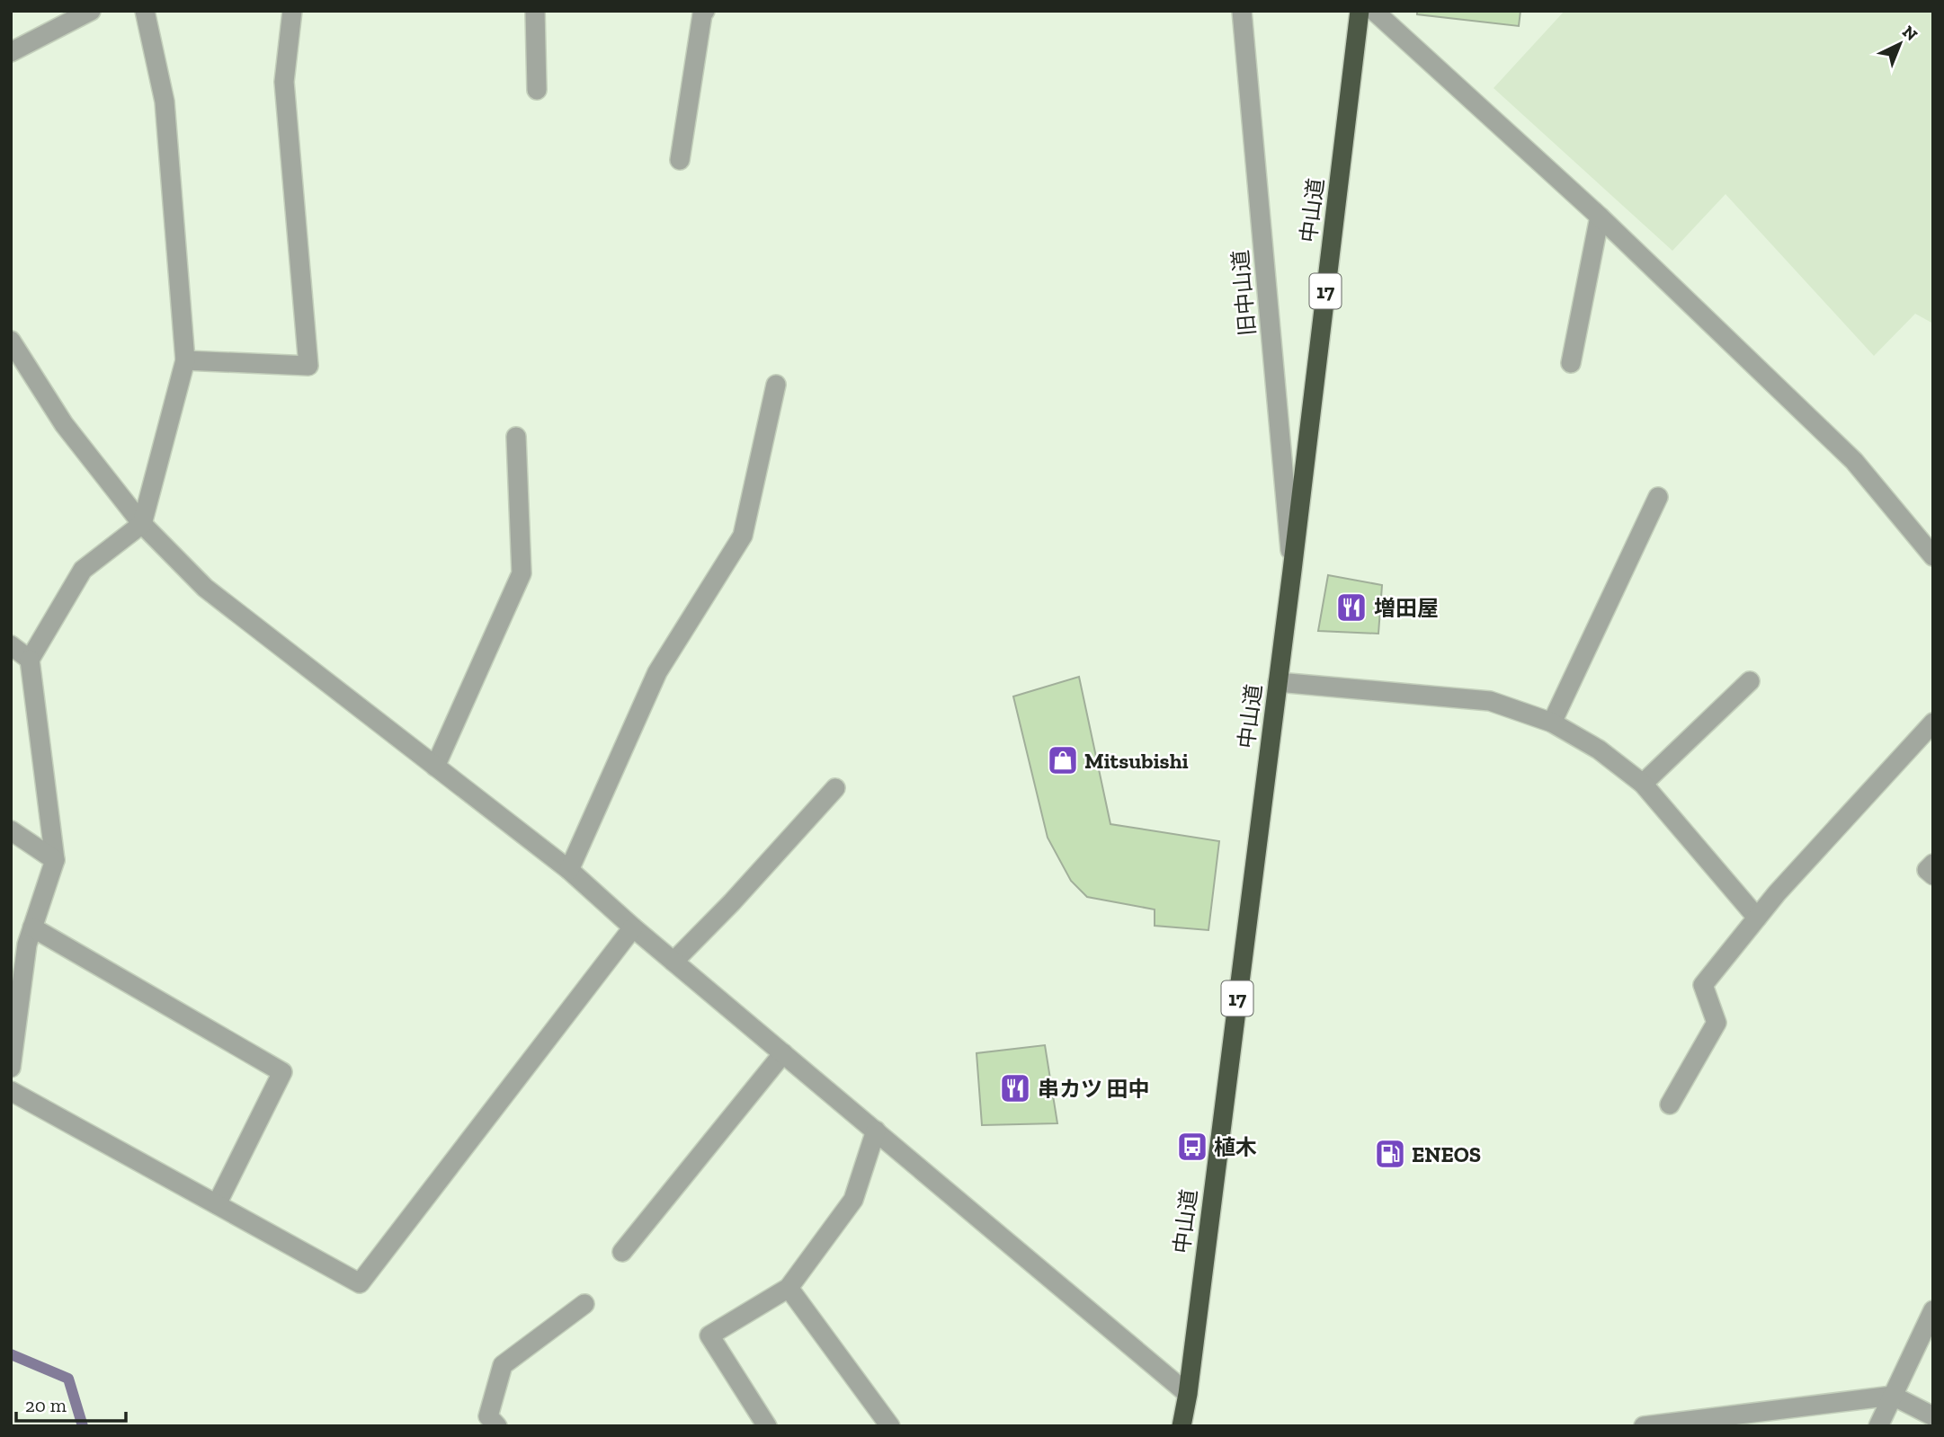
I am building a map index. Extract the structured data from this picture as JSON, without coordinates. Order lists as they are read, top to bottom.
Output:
{
  "streets": {
    "highway": ["中山道", "17"],
    "street": ["旧中山道"]
  },
  "crossings": [
    ["中山道", "旧中山道"]
  ],
  "places": {
    "restaurant": ["増田屋", "串カツ 田中"],
    "shop": ["Mitsubishi"],
    "bus stop": ["植木"],
    "fuel station": ["ENEOS"]
  },
  "scale_bar": "20 m",
  "north": "top right"
}
